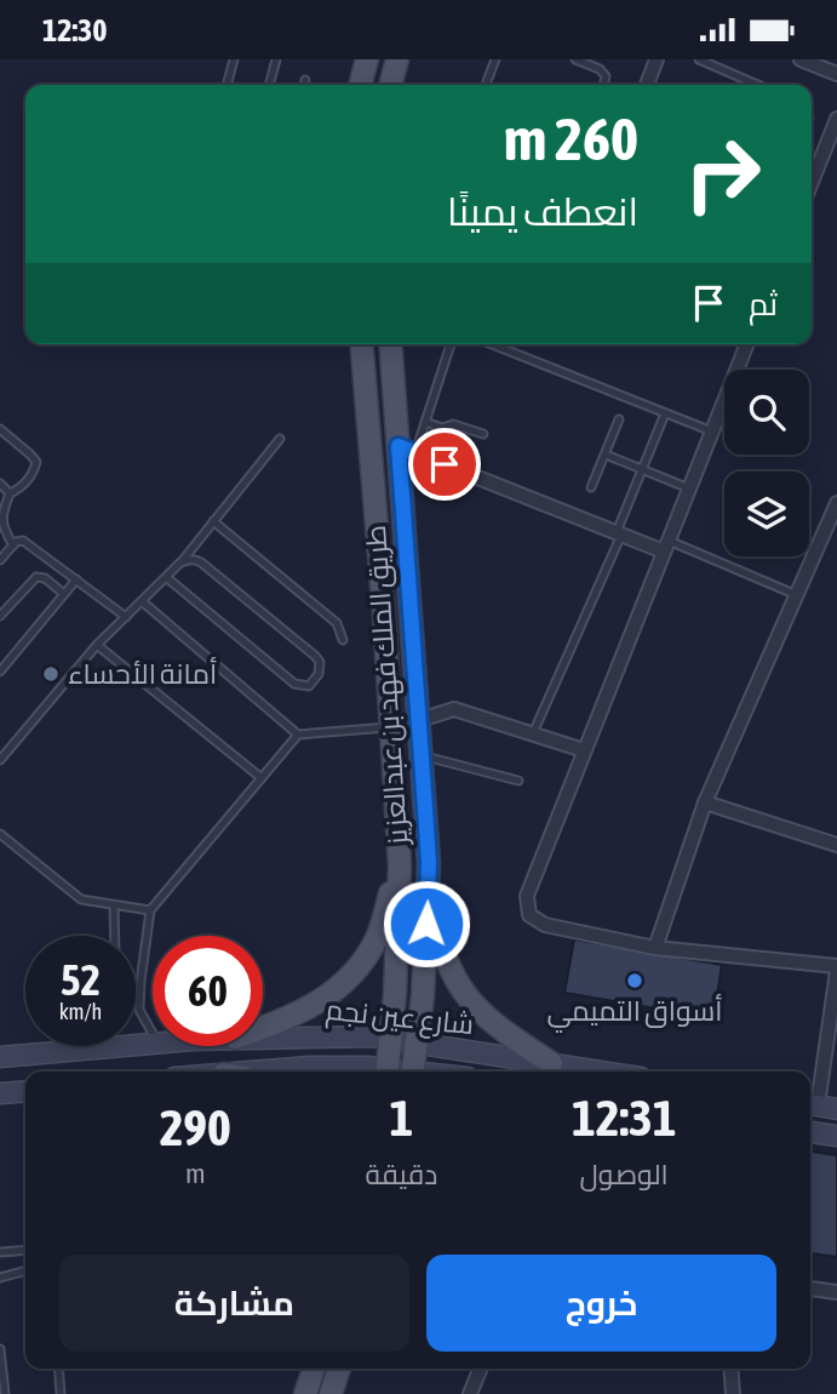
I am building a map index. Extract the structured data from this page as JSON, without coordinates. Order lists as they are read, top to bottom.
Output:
{
  "streets": {
    "main road": ["طريق الملك فهد بن عبدالعزيز", "شارع عين نجم"]
  },
  "crossings": [
    ["طريق الملك فهد بن عبدالعزيز", "شارع عين نجم"]
  ],
  "places": ["أمانة الأحساء", "أسواق التميمي"],
  "page": {
    "status": "12:30",
    "turn": ["260 m", "انعطف يمينًا"],
    "then": "ثم",
    "speed": "52 km/h",
    "limit": "60",
    "eta": [
      "12:31",
      "الوصول",
      "1",
      "دقيقة",
      "290",
      "m"
    ],
    "buttons": ["خروج", "مشاركة"]
  }
}
